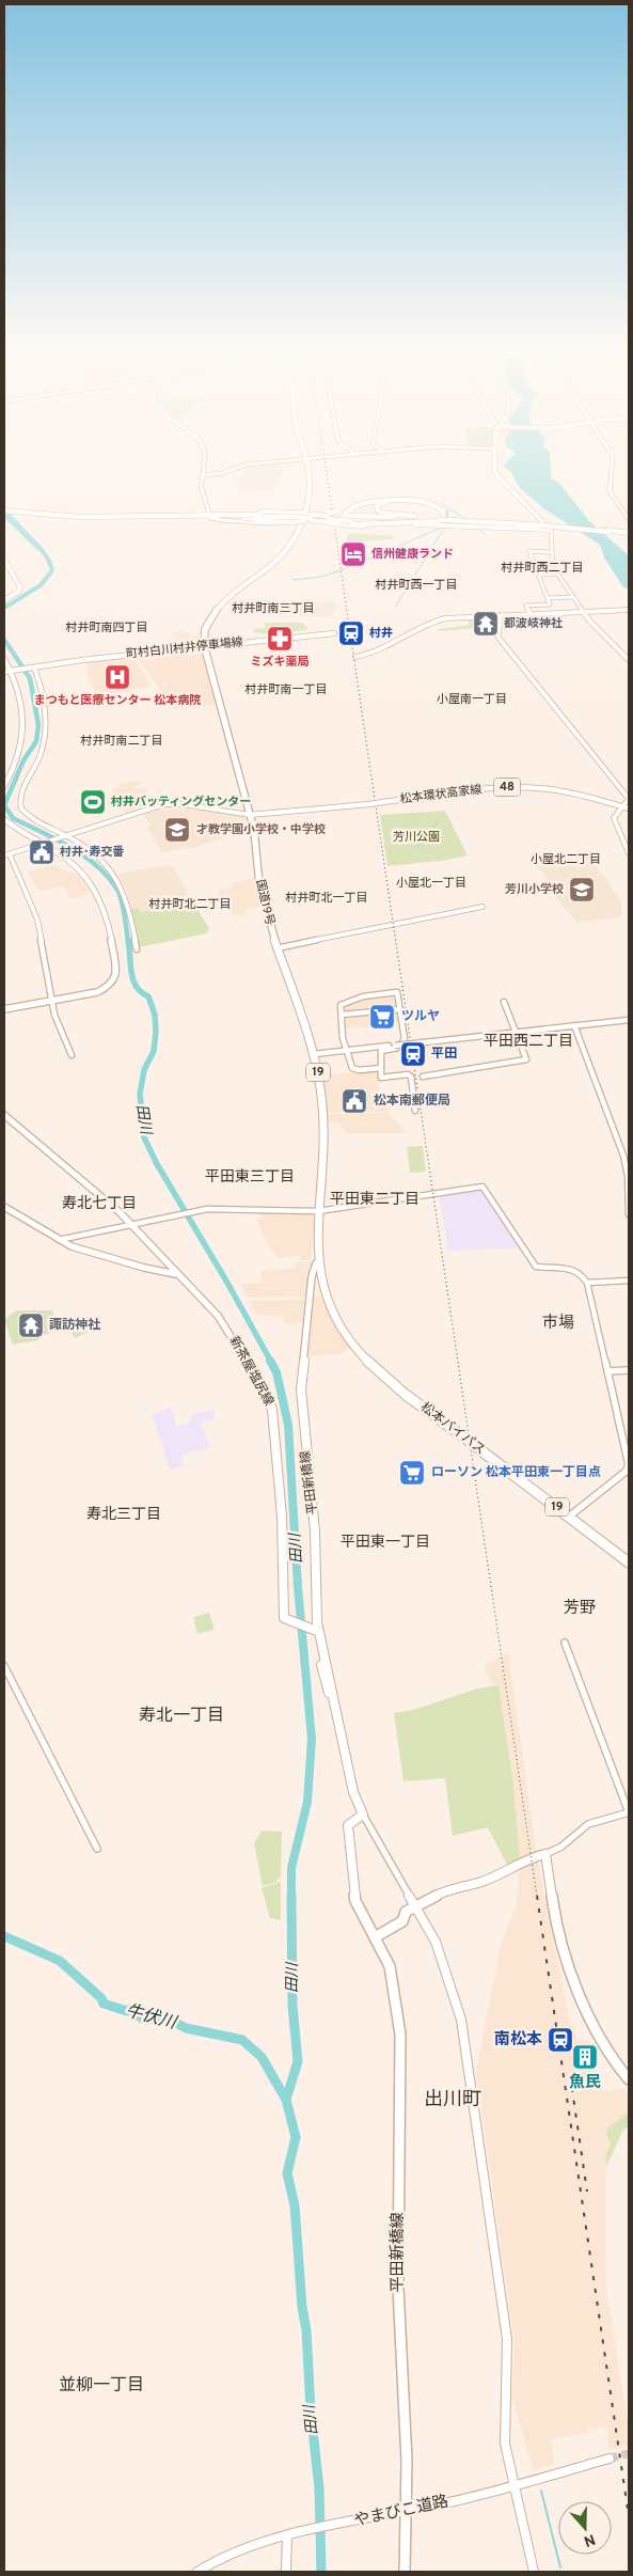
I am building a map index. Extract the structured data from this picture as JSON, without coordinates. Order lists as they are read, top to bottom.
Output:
{
  "streets": {
    "highway": ["国道19号", "19", "松本バイパス"],
    "main road": [
      "町村白川村井停車場線",
      "48",
      "松本環状高家線",
      "新茶屋塩尻線",
      "平田新橋線"
    ],
    "street": ["やまびこ道路"]
  },
  "crossings": [
    ["町村白川村井停車場線", "国道19号"],
    ["松本環状高家線", "国道19号"],
    ["国道19号", "松本バイパス"],
    ["国道19号", "平田新橋線"],
    ["松本バイパス", "平田新橋線"],
    ["平田新橋線", "やまびこ道路"]
  ],
  "districts": [
    "村井町西二丁目",
    "村井町西一丁目",
    "村井町南三丁目",
    "村井町南四丁目",
    "村井町南一丁目",
    "小屋南一丁目",
    "村井町南二丁目",
    "小屋北二丁目",
    "小屋北一丁目",
    "村井町北一丁目",
    "村井町北二丁目",
    "平田西二丁目",
    "平田東三丁目",
    "平田東二丁目",
    "寿北七丁目",
    "市場",
    "寿北三丁目",
    "平田東一丁目",
    "芳野",
    "寿北一丁目",
    "出川町",
    "並柳一丁目"
  ],
  "water": ["田川", "牛伏川"],
  "parks": ["芳川公園"],
  "places": {
    "hotel": ["信州健康ランド"],
    "temple": ["都波岐神社", "諏訪神社"],
    "station": ["村井", "平田", "南松本"],
    "pharmacy": ["ミズキ薬局"],
    "hospital": ["まつもと医療センター 松本病院"],
    "sports": ["村井バッティングセンター"],
    "school or university": ["才教学園小学校・中学校", "芳川小学校"],
    "public building": ["村井･寿交番", "松本南郵便局"],
    "supermarket": ["ツルヤ", "ローソン 松本平田東一丁目点"],
    "building": ["魚民"]
  },
  "north": "bottom"
}
